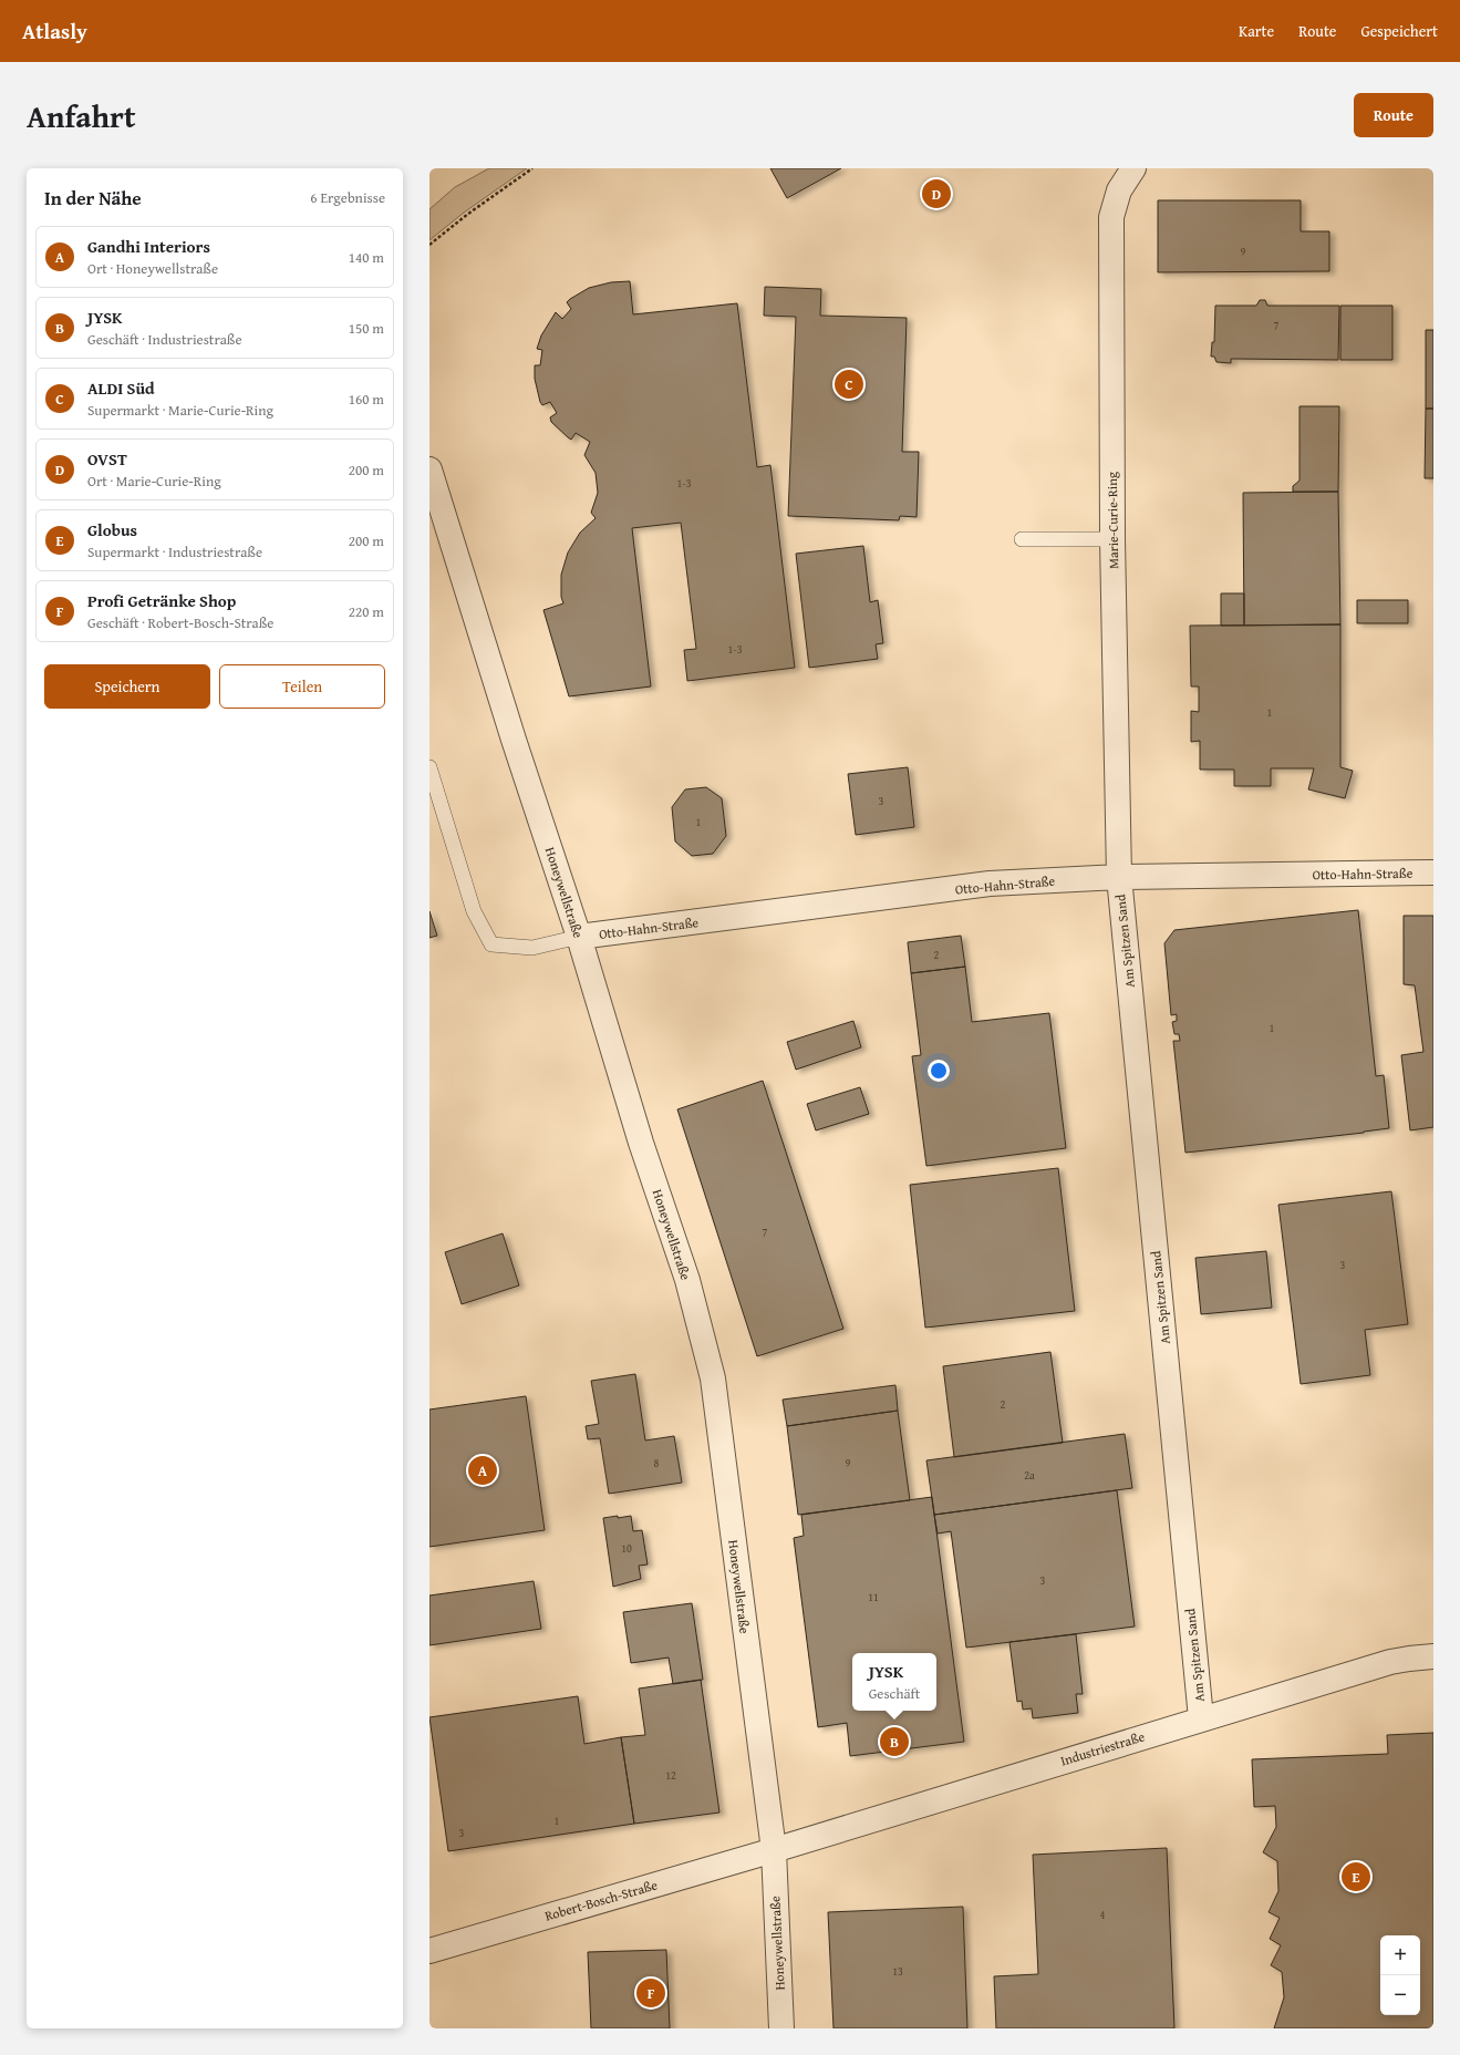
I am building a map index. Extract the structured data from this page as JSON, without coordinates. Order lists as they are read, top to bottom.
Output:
{
  "streets": {
    "street": [
      "Marie-Curie-Ring",
      "Otto-Hahn-Straße",
      "Honeywellstraße",
      "Am Spitzen Sand",
      "Industriestraße",
      "Robert-Bosch-Straße"
    ]
  },
  "crossings": [
    ["Marie-Curie-Ring", "Otto-Hahn-Straße"],
    ["Marie-Curie-Ring", "Am Spitzen Sand"],
    ["Otto-Hahn-Straße", "Honeywellstraße"],
    ["Otto-Hahn-Straße", "Am Spitzen Sand"],
    ["Honeywellstraße", "Industriestraße"],
    ["Honeywellstraße", "Robert-Bosch-Straße"],
    ["Am Spitzen Sand", "Industriestraße"],
    ["Industriestraße", "Robert-Bosch-Straße"]
  ],
  "house_numbers": [
    "9",
    "7",
    "1-3",
    "1-3",
    "1",
    "3",
    "1",
    "2",
    "1",
    "7",
    "3",
    "2",
    "8",
    "9",
    "2a",
    "10",
    "3",
    "11",
    "12",
    "1",
    "3",
    "4",
    "13"
  ],
  "page": {
    "header": "Atlasly",
    "nav": ["Karte", "Route", "Gespeichert"],
    "title": "Anfahrt",
    "buttons": [
      "Route",
      ["Speichern", "Teilen"]
    ],
    "heading": ["In der Nähe", "6 Ergebnisse"],
    "pins": [
      "D",
      "C",
      "A",
      "B",
      "E",
      "F"
    ],
    "list": [
      {
        "mark": "A",
        "name": "Gandhi Interiors",
        "note": "Ort · Honeywellstraße",
        "value": "140 m"
      },
      {
        "mark": "B",
        "name": "JYSK",
        "note": "Geschäft · Industriestraße",
        "value": "150 m"
      },
      {
        "mark": "C",
        "name": "ALDI Süd",
        "note": "Supermarkt · Marie-Curie-Ring",
        "value": "160 m"
      },
      {
        "mark": "D",
        "name": "OVST",
        "note": "Ort · Marie-Curie-Ring",
        "value": "200 m"
      },
      {
        "mark": "E",
        "name": "Globus",
        "note": "Supermarkt · Industriestraße",
        "value": "200 m"
      },
      {
        "mark": "F",
        "name": "Profi Getränke Shop",
        "note": "Geschäft · Robert-Bosch-Straße",
        "value": "220 m"
      }
    ],
    "popup": ["JYSK", "Geschäft"],
    "map_buttons": ["+", "−"]
  }
}
